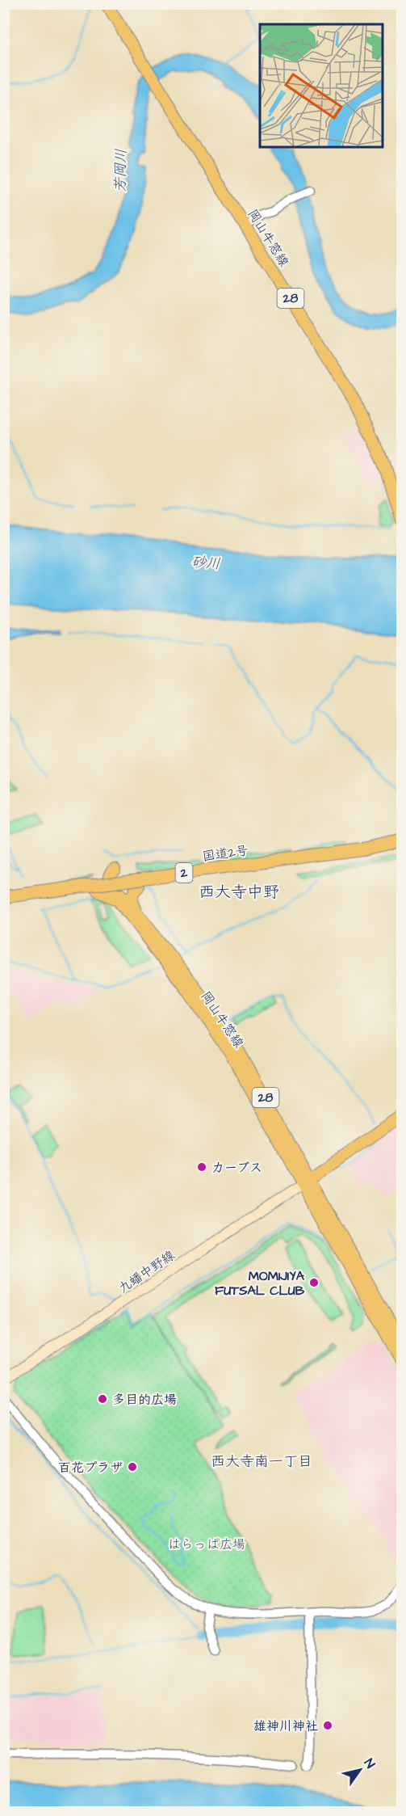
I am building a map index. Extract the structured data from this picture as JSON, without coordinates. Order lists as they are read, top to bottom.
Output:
{
  "streets": {
    "highway": ["国道2号", "2"],
    "main road": ["岡山牛窓線", "28", "九蟠中野線"]
  },
  "crossings": [
    ["岡山牛窓線", "九蟠中野線"]
  ],
  "districts": ["西大寺中野", "西大寺南一丁目"],
  "water": ["芳岡川", "砂川"],
  "parks": ["はらっぱ広場"],
  "places": [
    "カーブス",
    "MOMIJIYA FUTSAL CLUB",
    "多目的広場",
    "百花プラザ",
    "雄神川神社"
  ],
  "north": "top right"
}
